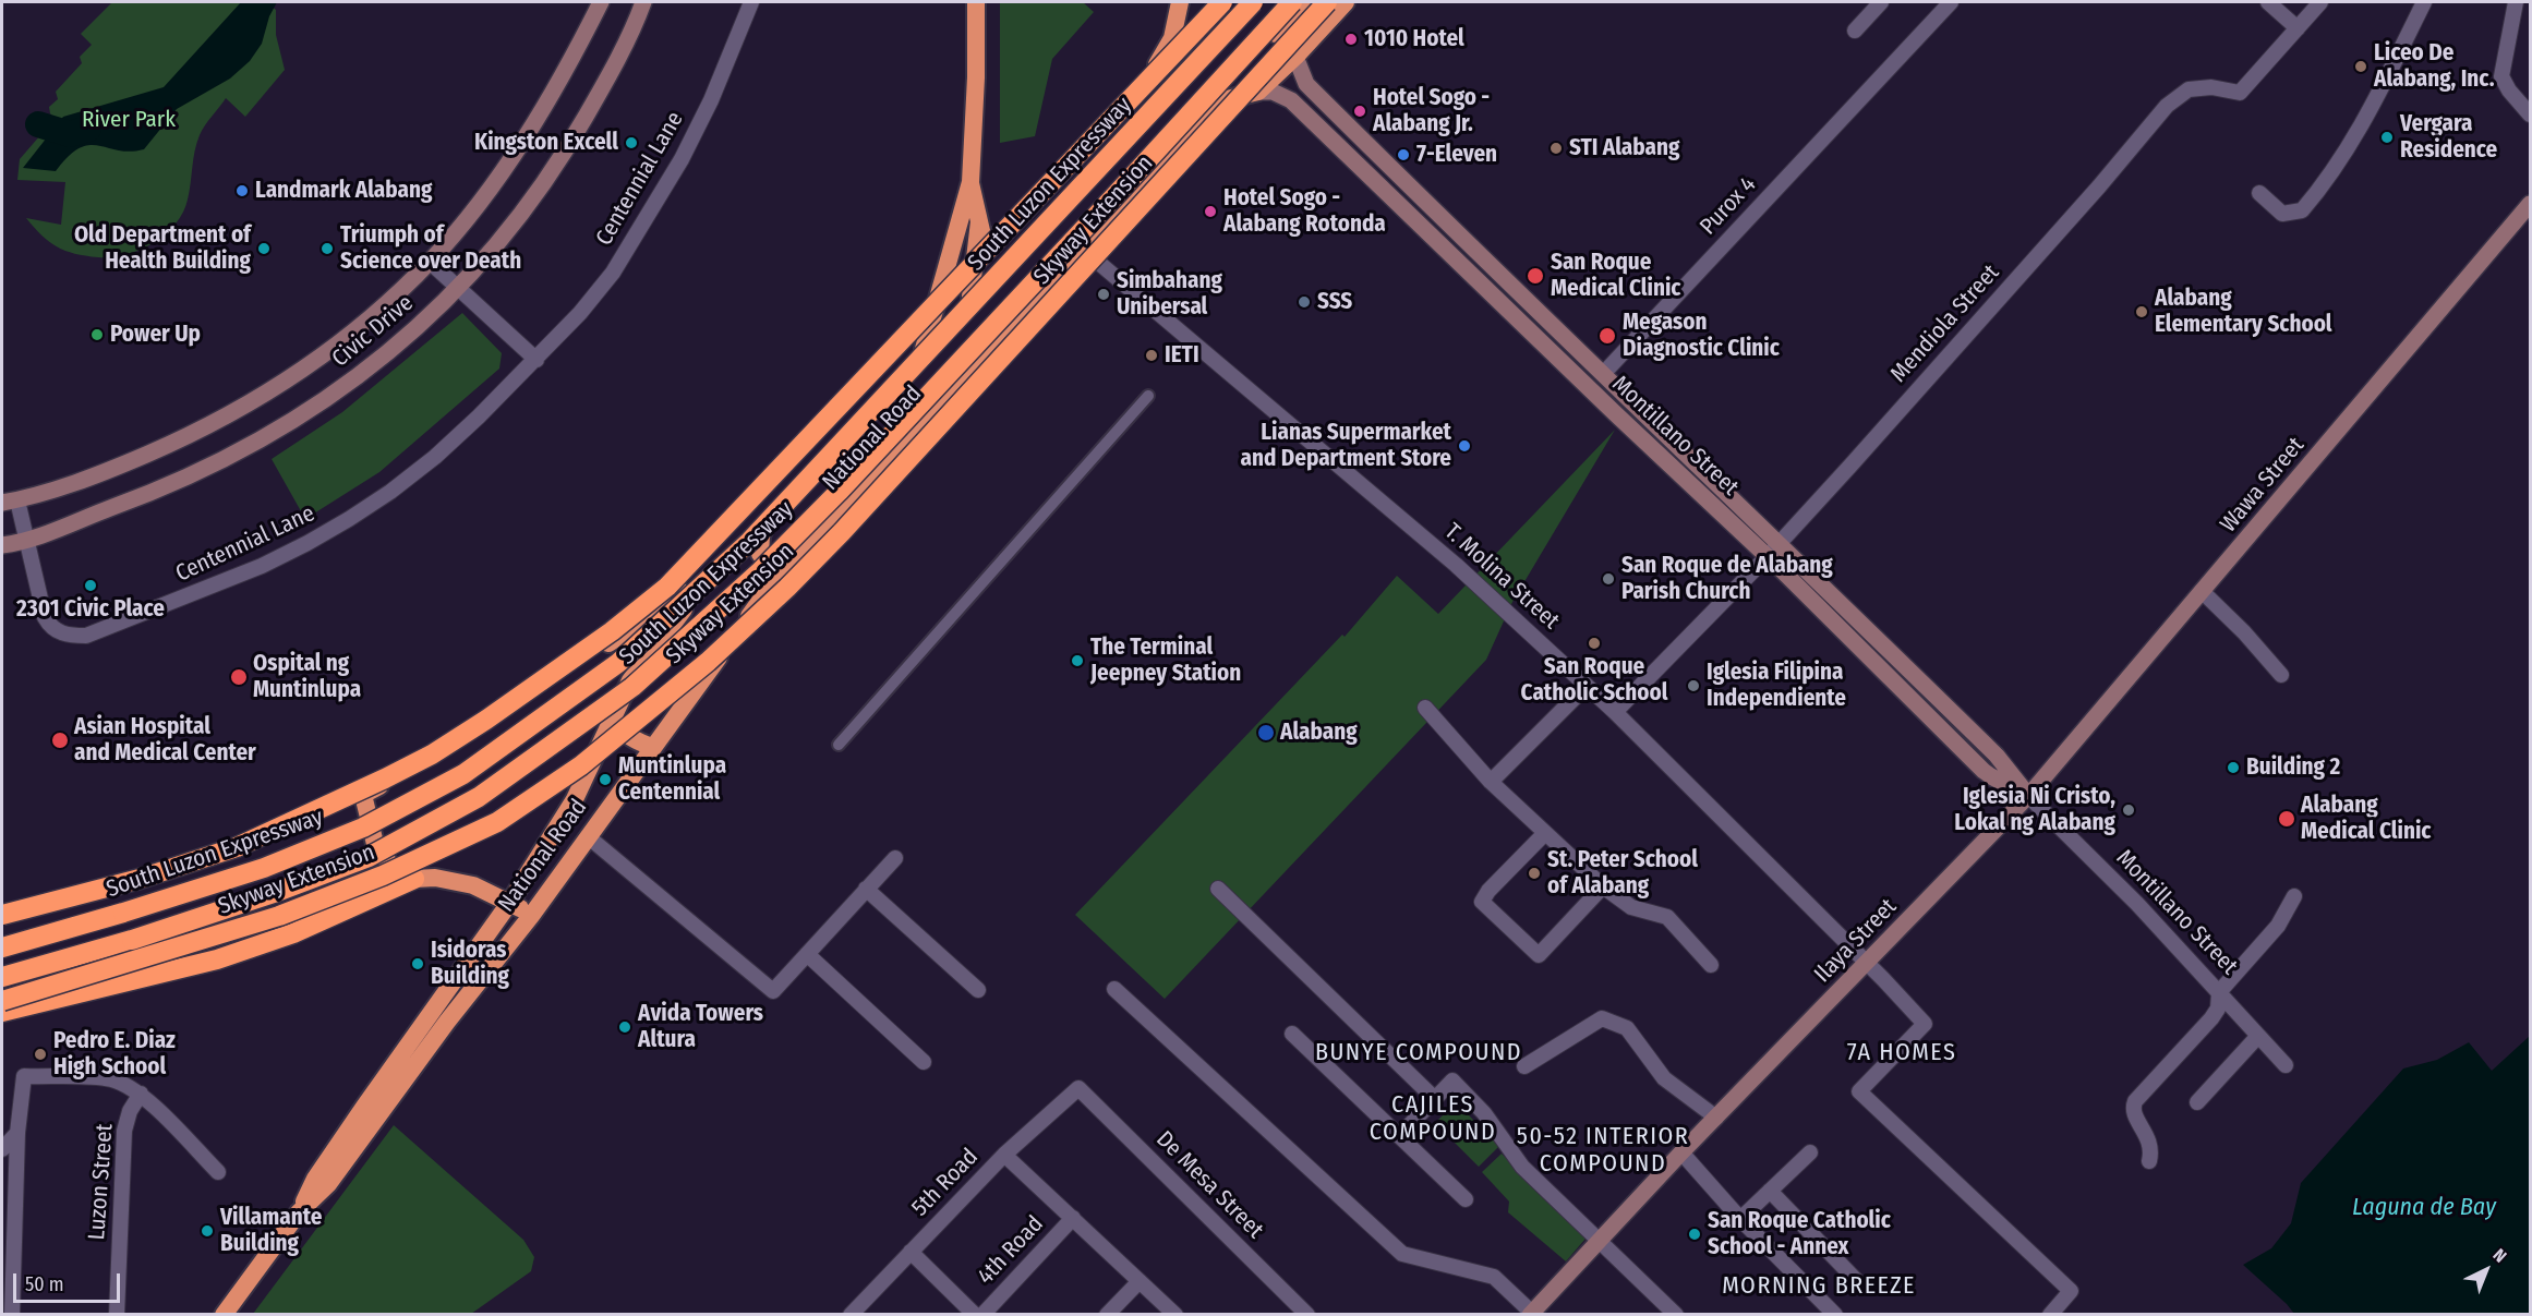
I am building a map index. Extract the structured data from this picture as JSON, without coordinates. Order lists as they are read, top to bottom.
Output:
{
  "streets": {
    "highway": ["South Luzon Expressway", "Skyway Extension", "National Road"],
    "main road": [
      "Civic Drive",
      "Montillano Street",
      "Wawa Street",
      "Ilaya Street"
    ],
    "street": [
      "Centennial Lane",
      "Purox 4",
      "Mendiola Street",
      "T. Molina Street",
      "Luzon Street",
      "5th Road",
      "De Mesa Street",
      "4th Road"
    ]
  },
  "crossings": [
    ["Centennial Lane", "Civic Drive"],
    ["Purox 4", "Montillano Street"],
    ["Mendiola Street", "Montillano Street"],
    ["Mendiola Street", "T. Molina Street"],
    ["Montillano Street", "Wawa Street"],
    ["Montillano Street", "Ilaya Street"],
    ["National Road", "T. Molina Street"],
    ["Wawa Street", "Ilaya Street"],
    ["T. Molina Street", "Ilaya Street"],
    ["5th Road", "De Mesa Street"]
  ],
  "districts": [
    "BUNYE COMPOUND",
    "7A HOMES",
    "CAJILES COMPOUND",
    "50-52 INTERIOR COMPOUND",
    "MORNING BREEZE"
  ],
  "water": ["Laguna de Bay"],
  "parks": ["River Park"],
  "places": [
    "1010 Hotel",
    "Liceo De Alabang, Inc.",
    "Hotel Sogo - Alabang Jr.",
    "Vergara Residence",
    "Kingston Excell",
    "STI Alabang",
    "7-Eleven",
    "Landmark Alabang",
    "Hotel Sogo - Alabang Rotonda",
    "Old Department of Health Building",
    "Triumph of Science over Death",
    "San Roque Medical Clinic",
    "Simbahang Unibersal",
    "SSS",
    "Alabang Elementary School",
    "Power Up",
    "Megason Diagnostic Clinic",
    "IETI",
    "Lianas Supermarket and Department Store",
    "San Roque de Alabang Parish Church",
    "2301 Civic Place",
    "San Roque Catholic School",
    "The Terminal Jeepney Station",
    "Ospital ng Muntinlupa",
    "Iglesia Filipina Independiente",
    "Alabang",
    "Asian Hospital and Medical Center",
    "Building 2",
    "Muntinlupa Centennial",
    "Iglesia Ni Cristo, Lokal ng Alabang",
    "Alabang Medical Clinic",
    "St. Peter School of Alabang",
    "Isidoras Building",
    "Avida Towers Altura",
    "Pedro E. Diaz High School",
    "Villamante Building",
    "San Roque Catholic School - Annex"
  ],
  "scale_bar": "50 m",
  "north": "top right"
}
